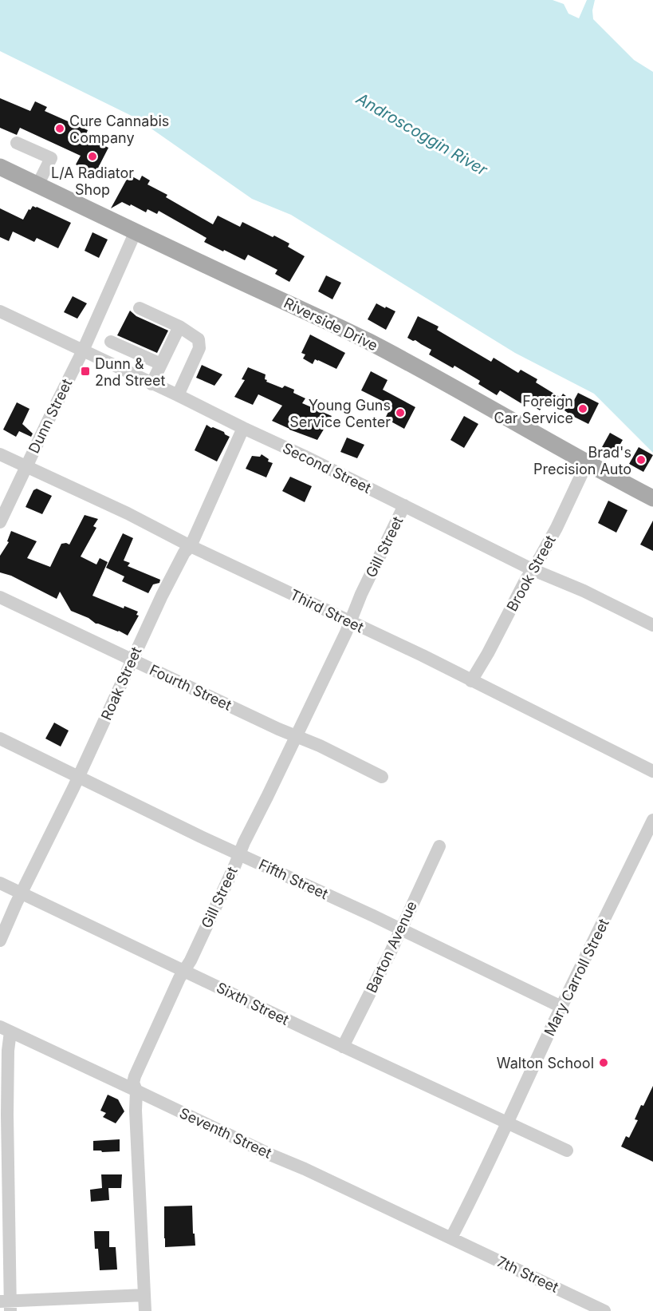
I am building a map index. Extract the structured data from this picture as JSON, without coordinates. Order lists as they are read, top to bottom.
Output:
{
  "streets": {
    "main road": ["Riverside Drive"],
    "street": [
      "Dunn Street",
      "Second Street",
      "Gill Street",
      "Brook Street",
      "Third Street",
      "Roak Street",
      "Fourth Street",
      "Fifth Street",
      "Barton Avenue",
      "Mary Carroll Street",
      "Sixth Street",
      "Seventh Street",
      "7th Street"
    ]
  },
  "crossings": [
    ["Riverside Drive", "Dunn Street"],
    ["Riverside Drive", "Brook Street"],
    ["Dunn Street", "Second Street"],
    ["Dunn Street", "Third Street"],
    ["Second Street", "Gill Street"],
    ["Second Street", "Brook Street"],
    ["Second Street", "Roak Street"],
    ["Gill Street", "Third Street"],
    ["Gill Street", "Fourth Street"],
    ["Gill Street", "Fifth Street"],
    ["Gill Street", "Sixth Street"],
    ["Gill Street", "Seventh Street"],
    ["Brook Street", "Third Street"],
    ["Third Street", "Roak Street"],
    ["Roak Street", "Fourth Street"],
    ["Roak Street", "Fifth Street"],
    ["Roak Street", "Sixth Street"],
    ["Fifth Street", "Barton Avenue"],
    ["Fifth Street", "Mary Carroll Street"],
    ["Barton Avenue", "Sixth Street"],
    ["Mary Carroll Street", "Sixth Street"],
    ["Mary Carroll Street", "Seventh Street"],
    ["Mary Carroll Street", "7th Street"],
    ["Seventh Street", "7th Street"]
  ],
  "water": ["Androscoggin River"],
  "places": {
    "other": [
      "Cure Cannabis Company",
      "L/A Radiator Shop",
      "Foreign Car Service",
      "Young Guns Service Center",
      "Brad's Precision Auto",
      "Walton School"
    ],
    "transit": ["Dunn & 2nd Street"]
  }
}
